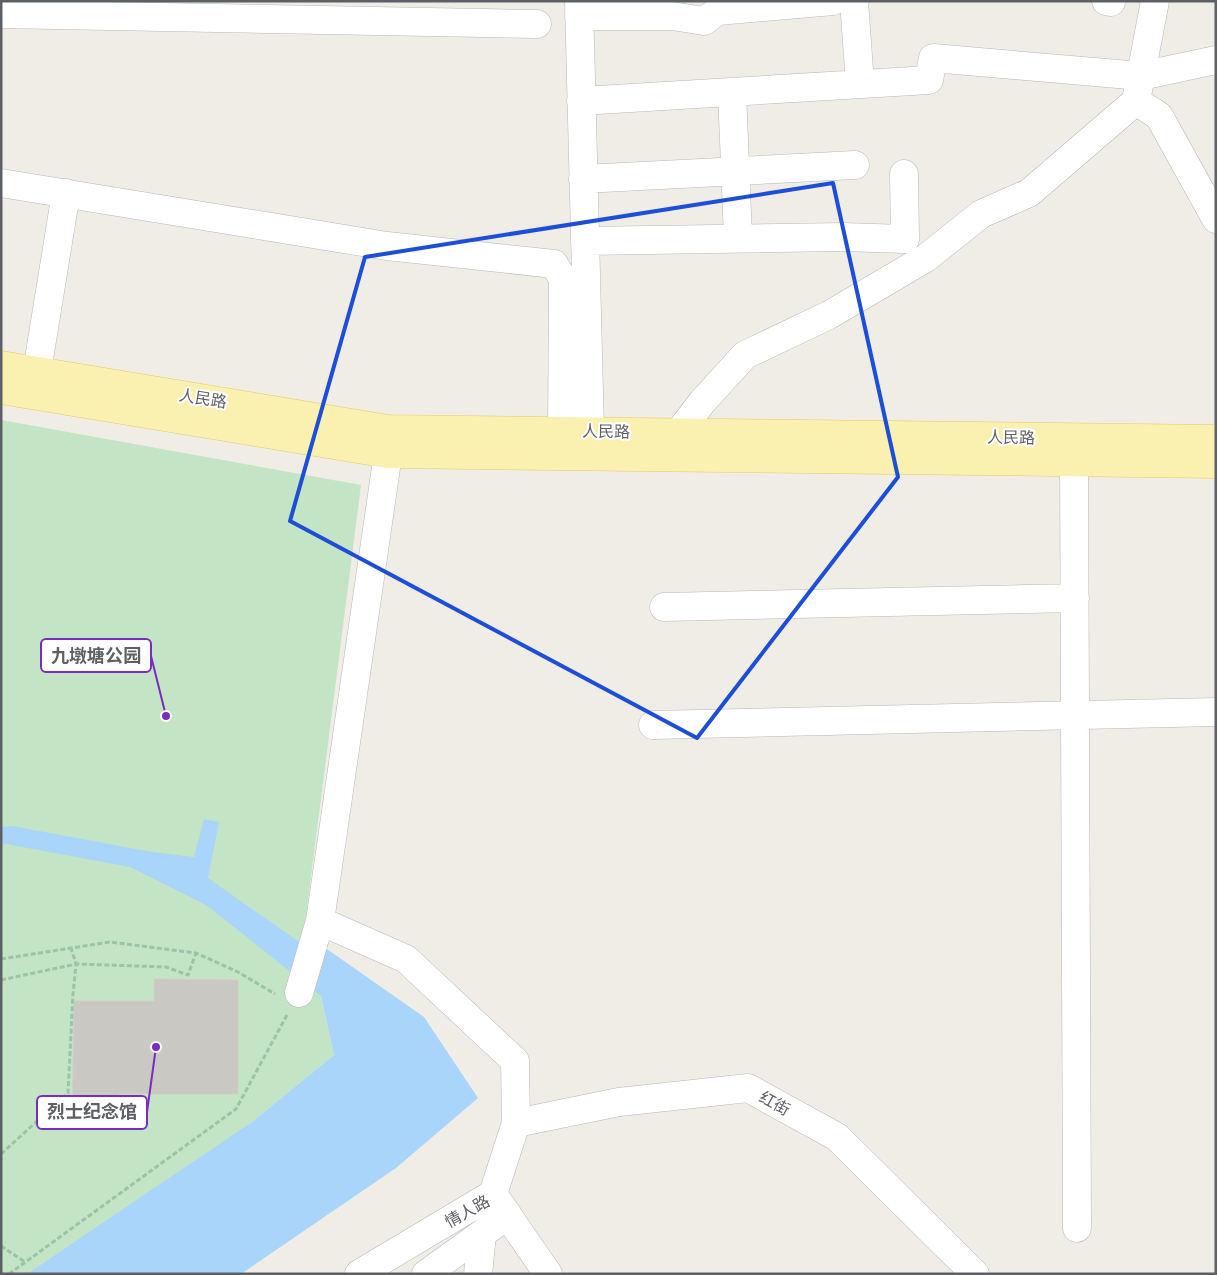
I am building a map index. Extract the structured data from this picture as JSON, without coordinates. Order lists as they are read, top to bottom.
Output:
{
  "streets": {
    "main road": ["人民路"],
    "street": ["红街", "情人路"]
  },
  "places": ["九墩塘公园", "烈士纪念馆"]
}
